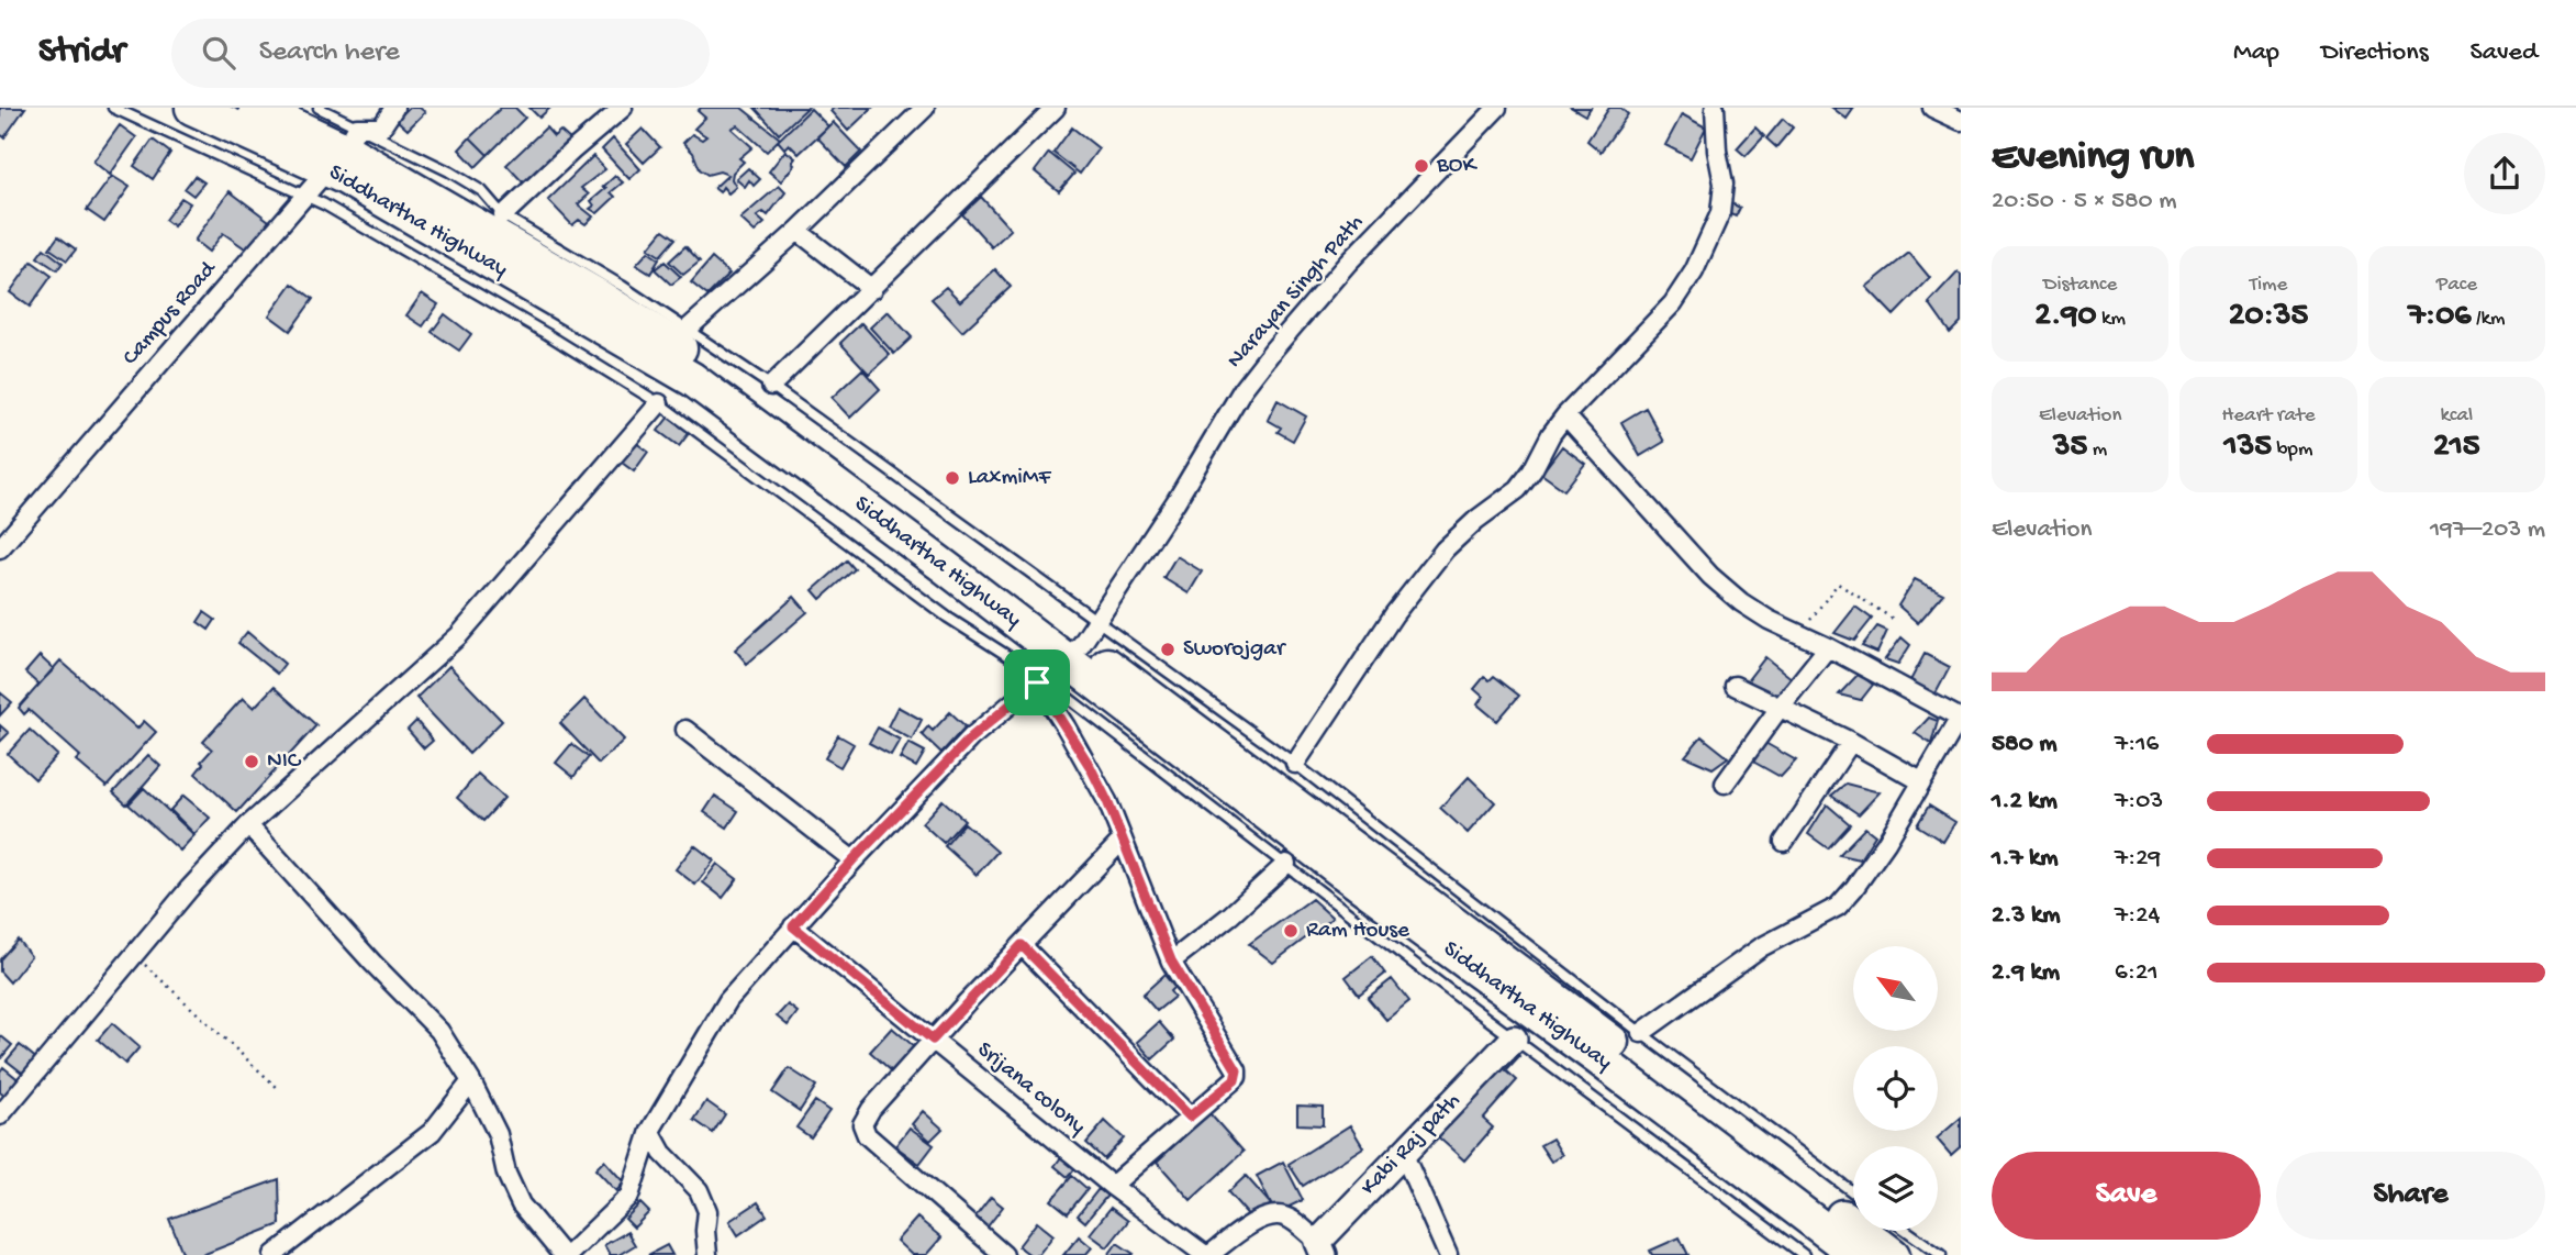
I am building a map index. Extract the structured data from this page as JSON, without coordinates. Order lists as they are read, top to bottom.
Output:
{
  "streets": {
    "highway": ["Siddhartha Highway"],
    "street": [
      "Narayan Singh Path",
      "Campus Road",
      "Srijana colony",
      "Kabi Raj path"
    ]
  },
  "crossings": [
    ["Siddhartha Highway", "Narayan Singh Path"],
    ["Siddhartha Highway", "Campus Road"],
    ["Narayan Singh Path", "Srijana colony"]
  ],
  "places": [
    "BOK",
    "LaxmiMF",
    "Sworojgar",
    "NIC",
    "Ram House"
  ],
  "north": "top left",
  "page": {
    "header": "Stridr",
    "search": "Search here",
    "nav": ["Map", "Directions", "Saved"],
    "heading": ["Evening run", "20:50 · 5 × 580 m"],
    "stats": [
      ["Distance", "2.90 km"],
      ["Time", "20:35"],
      ["Pace", "7:06 /km"],
      ["Elevation", "35 m"],
      ["Heart rate", "135 bpm"],
      ["kcal", "215"]
    ],
    "chart": ["Elevation", "197–203 m"],
    "list": [
      {
        "name": "580 m",
        "note": "7:16"
      },
      {
        "name": "1.2 km",
        "note": "7:03"
      },
      {
        "name": "1.7 km",
        "note": "7:29"
      },
      {
        "name": "2.3 km",
        "note": "7:24"
      },
      {
        "name": "2.9 km",
        "note": "6:21"
      }
    ],
    "buttons": ["Save", "Share"]
  }
}
